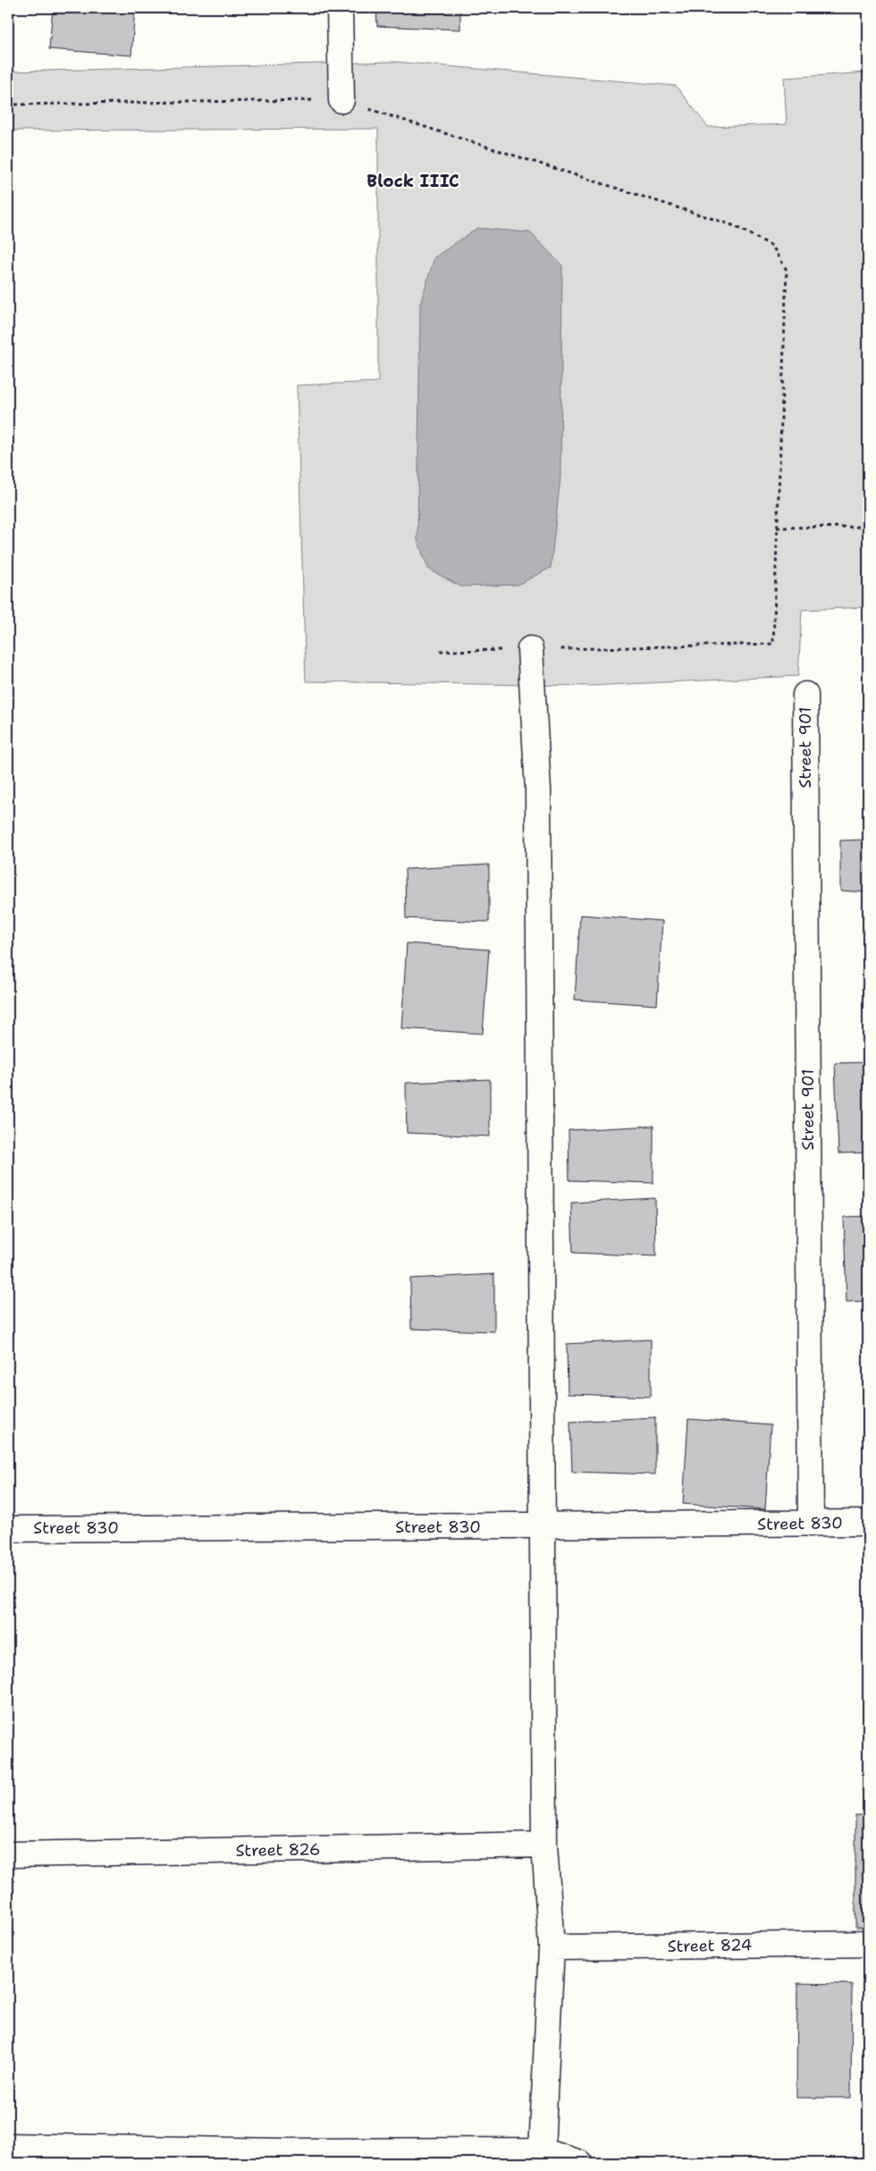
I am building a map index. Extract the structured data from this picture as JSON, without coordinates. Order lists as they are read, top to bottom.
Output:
{
  "streets": {
    "street": [
      "Street 901",
      "Street 830",
      "Street 826",
      "Street 824"
    ]
  },
  "crossings": [
    ["Street 901", "Street 830"]
  ],
  "districts": ["Block IIIC"]
}
